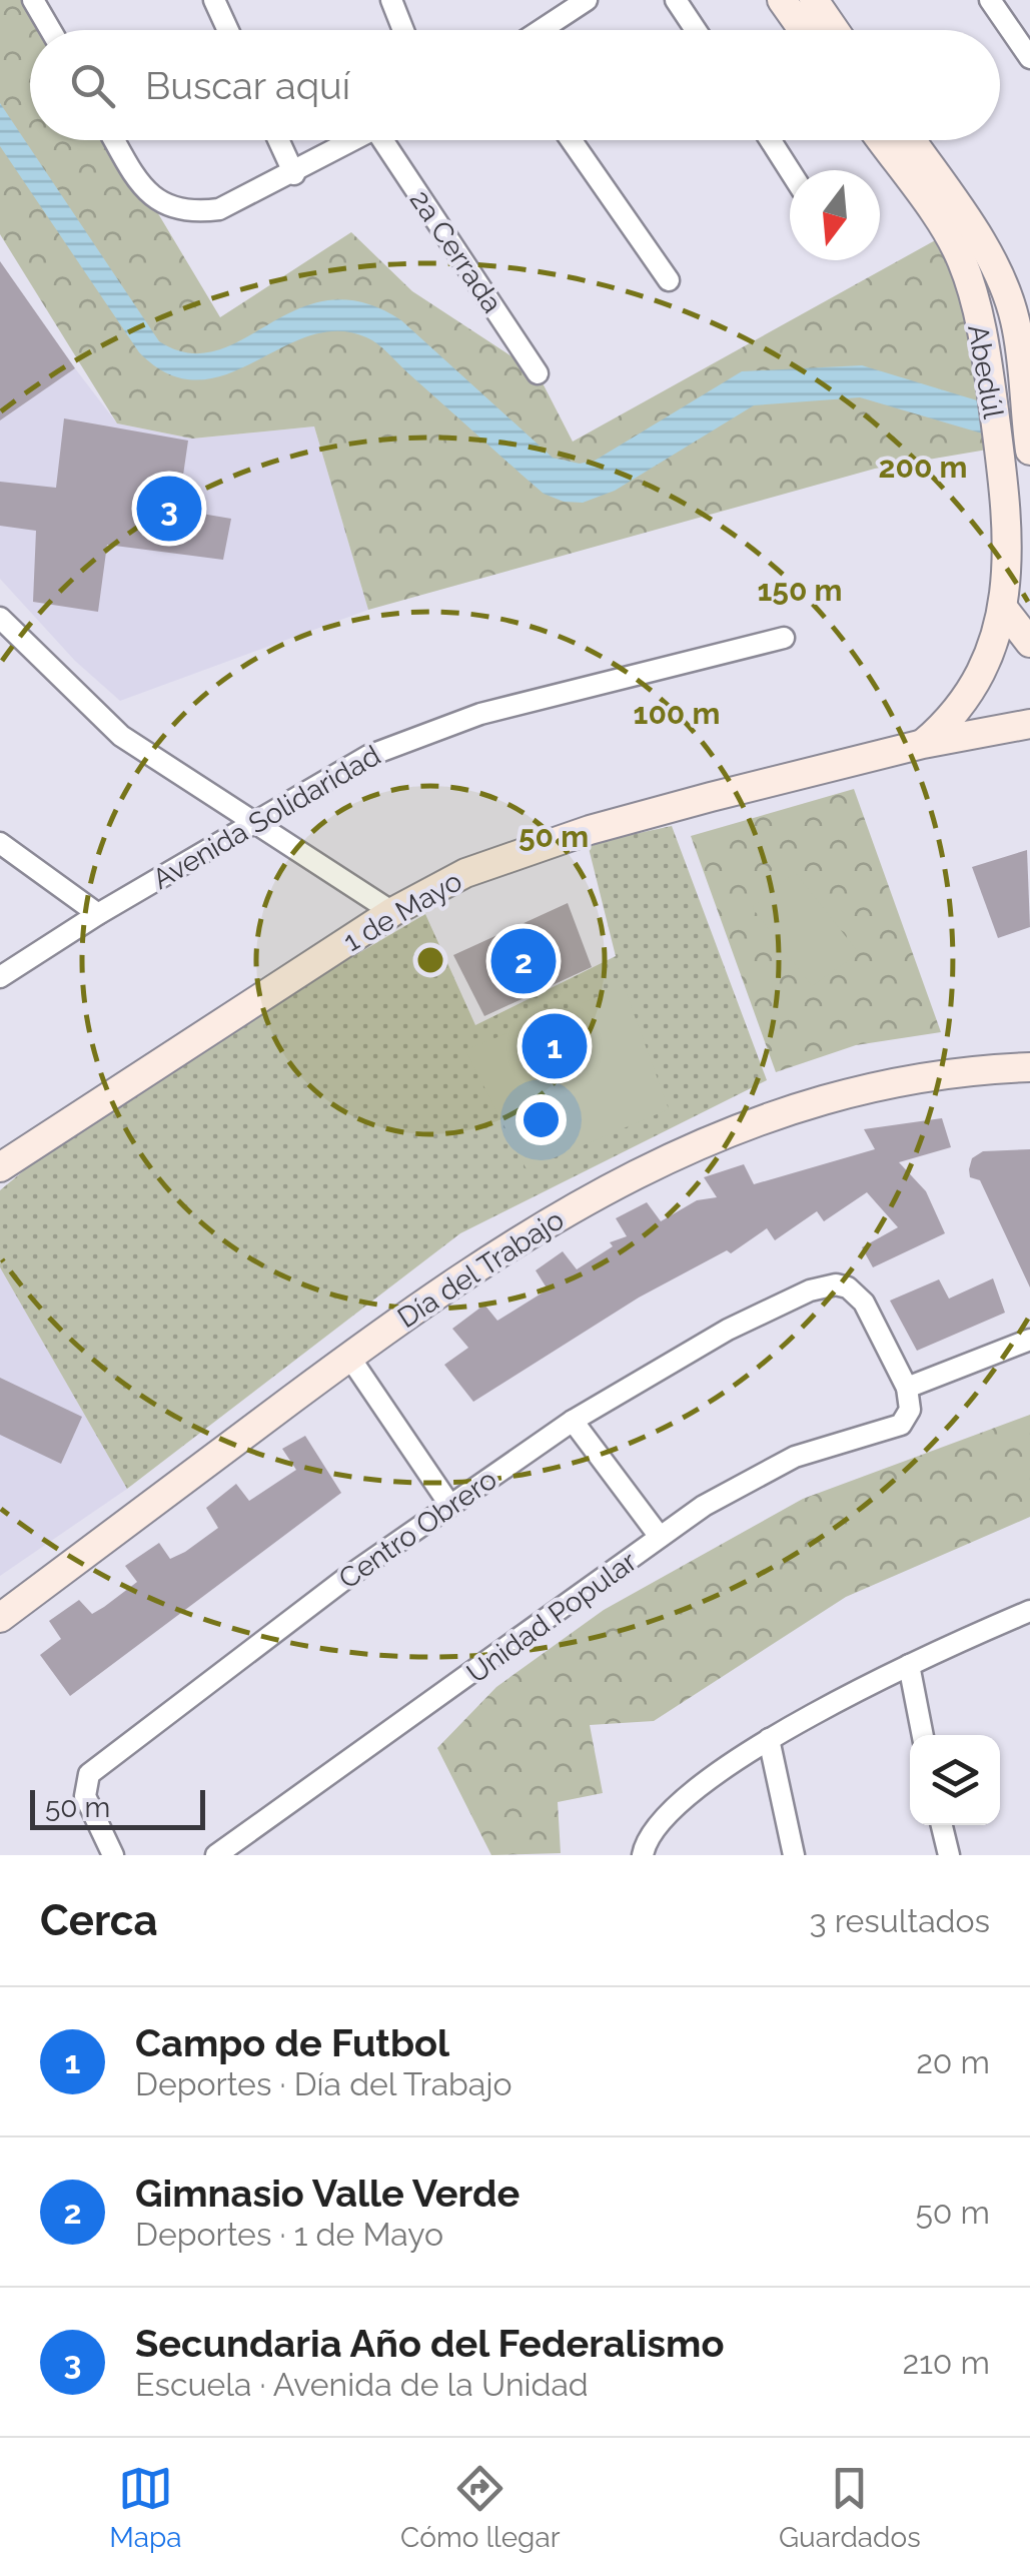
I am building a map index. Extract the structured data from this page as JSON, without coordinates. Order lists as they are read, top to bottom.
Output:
{
  "streets": {
    "street": [
      "2a Cerrada",
      "Abedúl",
      "Avenida Solidaridad",
      "1 de Mayo",
      "Día del Trabajo",
      "Centro Obrero",
      "Unidad Popular"
    ]
  },
  "crossings": [
    ["Abedúl", "1 de Mayo"],
    ["Centro Obrero", "Unidad Popular"]
  ],
  "scale_bar": "50 m",
  "north": "bottom",
  "page": {
    "search": "Buscar aquí",
    "pins": ["3", "2", "1"],
    "scale": "50 m",
    "heading": ["Cerca", "3 resultados"],
    "list": [
      {
        "mark": "1",
        "name": "Campo de Futbol",
        "note": "Deportes · Día del Trabajo",
        "value": "20 m"
      },
      {
        "mark": "2",
        "name": "Gimnasio Valle Verde",
        "note": "Deportes · 1 de Mayo",
        "value": "50 m"
      },
      {
        "mark": "3",
        "name": "Secundaria Año del Federalismo",
        "note": "Escuela · Avenida de la Unidad",
        "value": "210 m"
      }
    ],
    "nav": ["Mapa", "Cómo llegar", "Guardados"]
  },
  "rings": [
    "200 m",
    "150 m",
    "100 m",
    "50 m"
  ]
}
